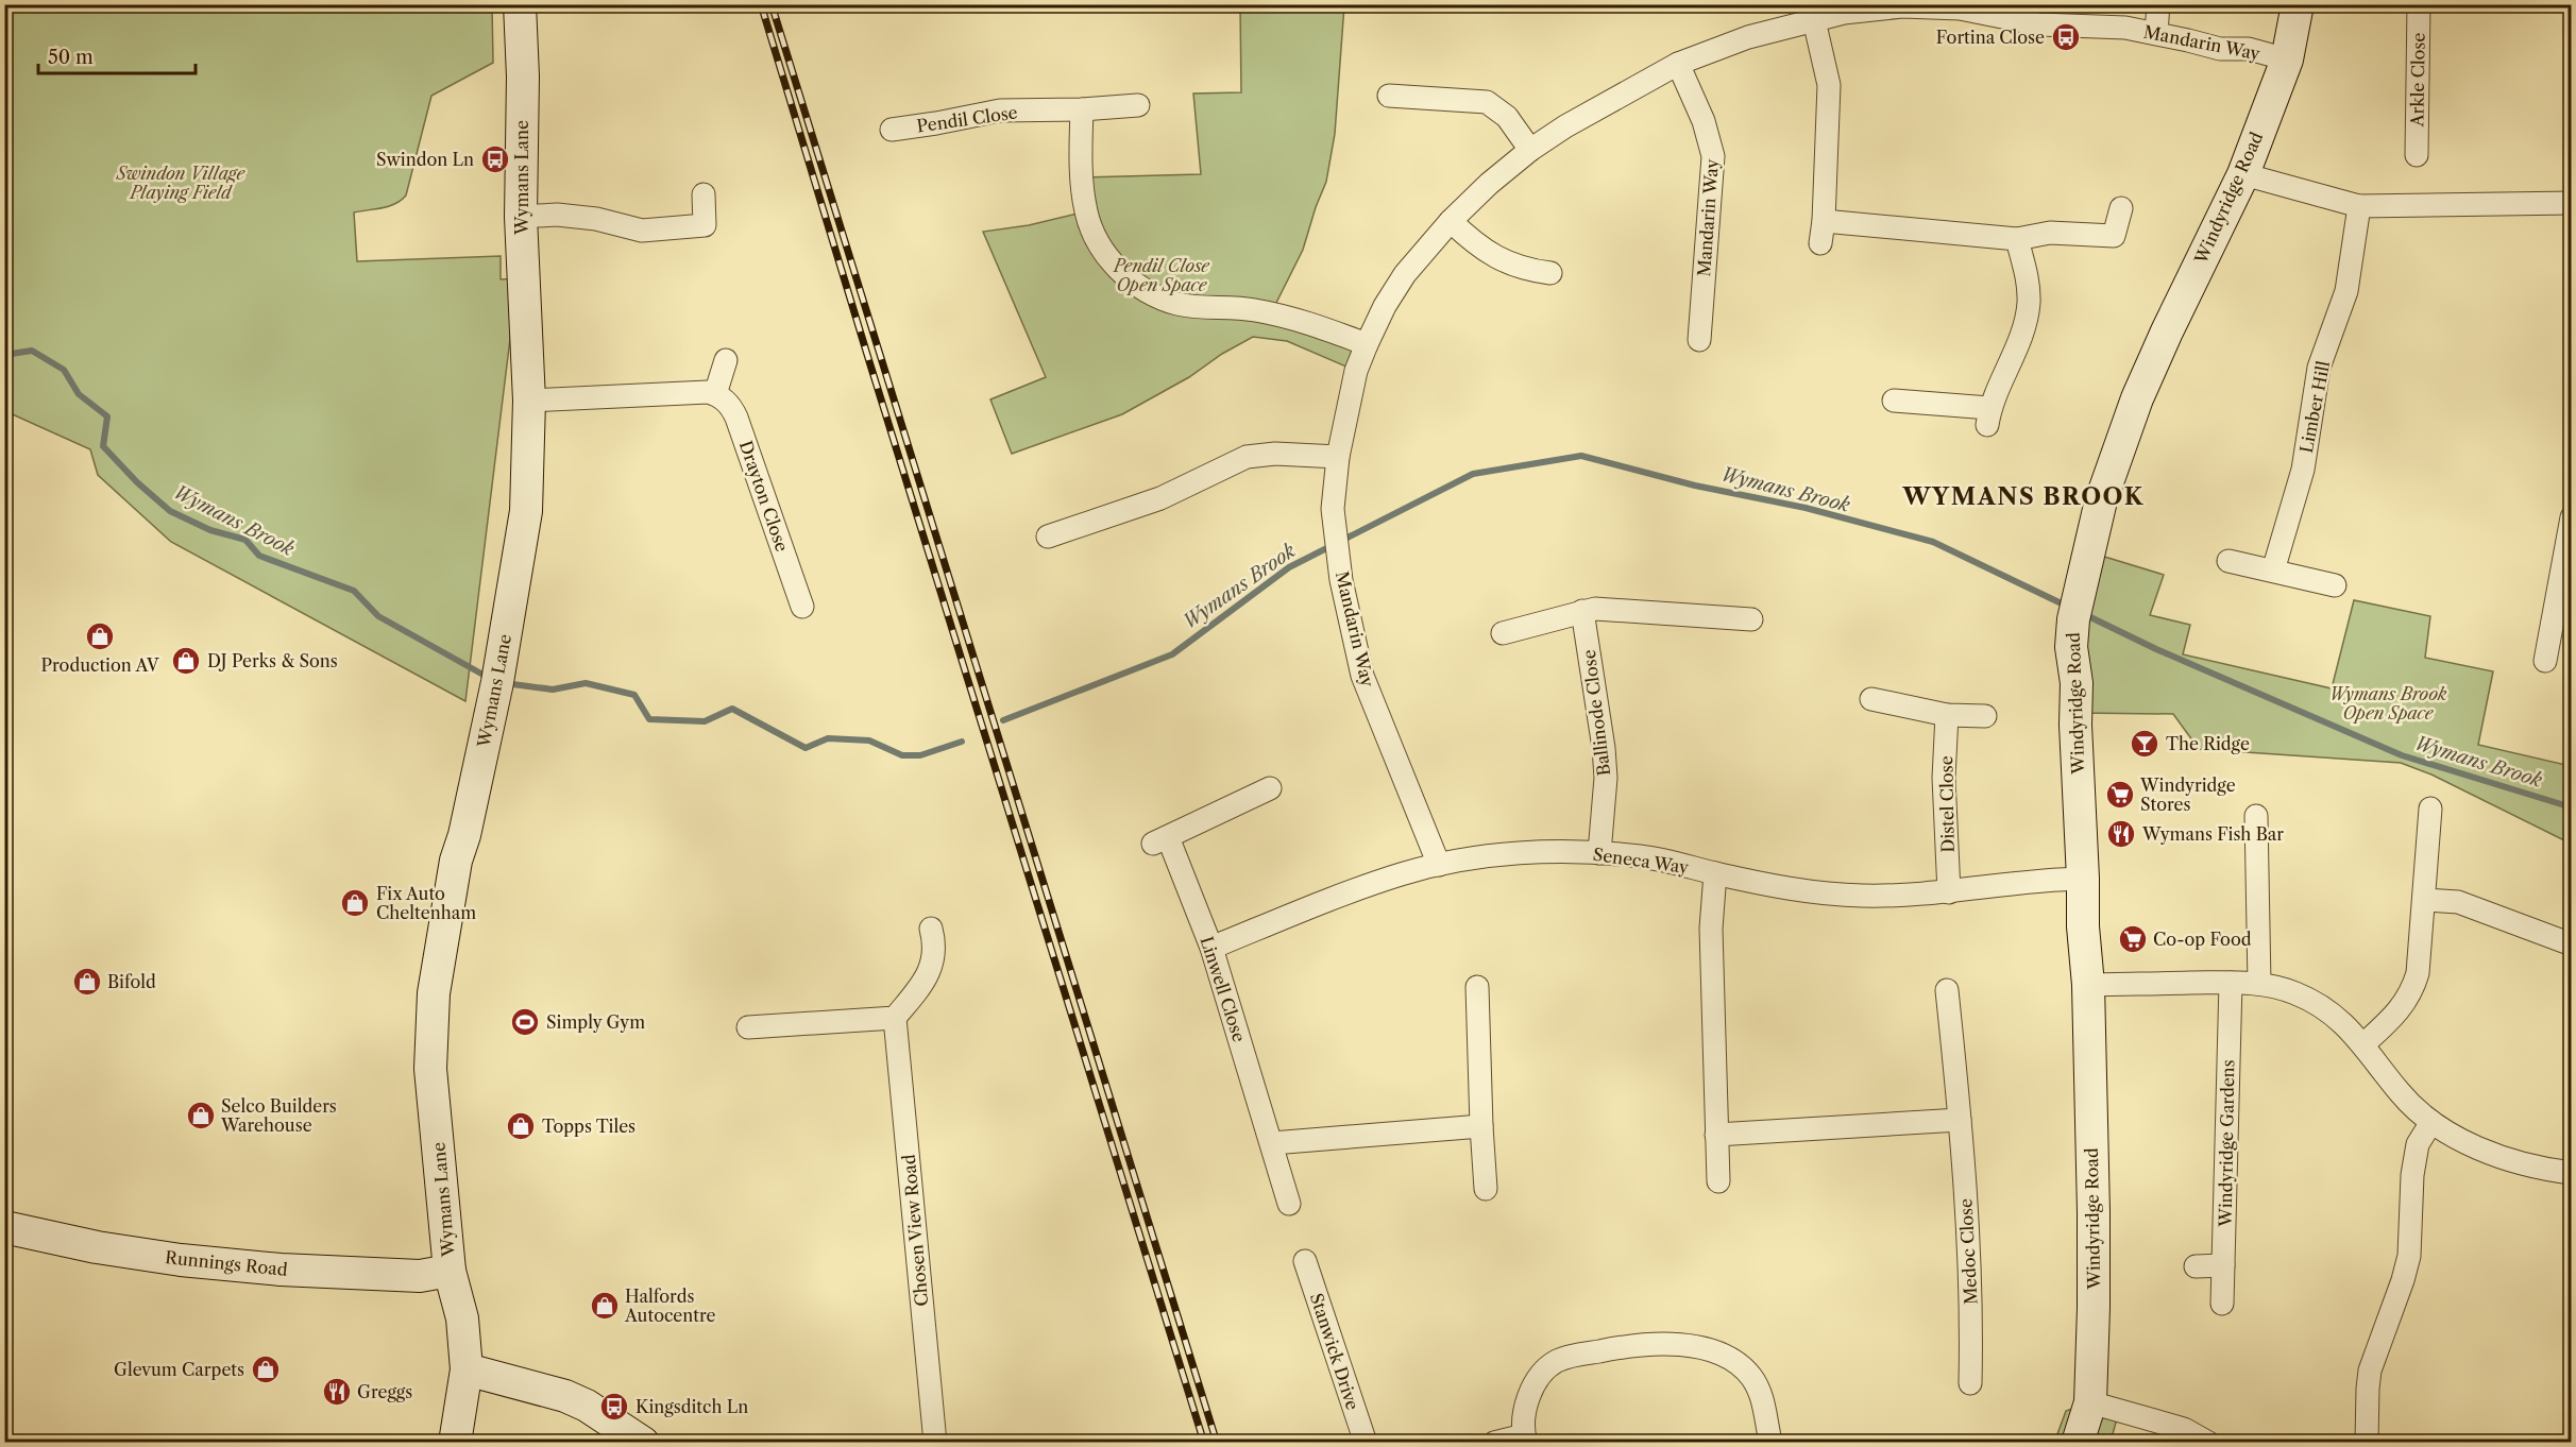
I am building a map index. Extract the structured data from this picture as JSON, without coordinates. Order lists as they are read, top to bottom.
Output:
{
  "streets": {
    "street": [
      "Mandarin Way",
      "Arkle Close",
      "Pendil Close",
      "Wymans Lane",
      "Windyridge Road",
      "Limber Hill",
      "Drayton Close",
      "Ballinode Close",
      "Distel Close",
      "Seneca Way",
      "Linwell Close",
      "Windyridge Gardens",
      "Chosen View Road",
      "Medoc Close",
      "Runnings Road",
      "Stanwick Drive"
    ]
  },
  "crossings": [
    ["Mandarin Way", "Windyridge Road"],
    ["Mandarin Way", "Seneca Way"],
    ["Wymans Lane", "Runnings Road"],
    ["Windyridge Road", "Seneca Way"],
    ["Ballinode Close", "Seneca Way"],
    ["Distel Close", "Seneca Way"],
    ["Seneca Way", "Linwell Close"]
  ],
  "districts": ["WYMANS BROOK"],
  "water": ["Wymans Brook"],
  "parks": ["Swindon Village Playing Field", "Pendil Close Open Space", "Wymans Brook Open Space"],
  "places": {
    "bus stop": ["Fortina Close", "Swindon Ln", "Kingsditch Ln"],
    "shop": [
      "Production AV",
      "DJ Perks & Sons",
      "Fix Auto Cheltenham",
      "Bifold",
      "Selco Builders Warehouse",
      "Topps Tiles",
      "Halfords Autocentre",
      "Glevum Carpets"
    ],
    "bar": ["The Ridge"],
    "supermarket": ["Windyridge Stores", "Co-op Food"],
    "restaurant": ["Wymans Fish Bar", "Greggs"],
    "sports": ["Simply Gym"]
  },
  "scale_bar": "50 m"
}
